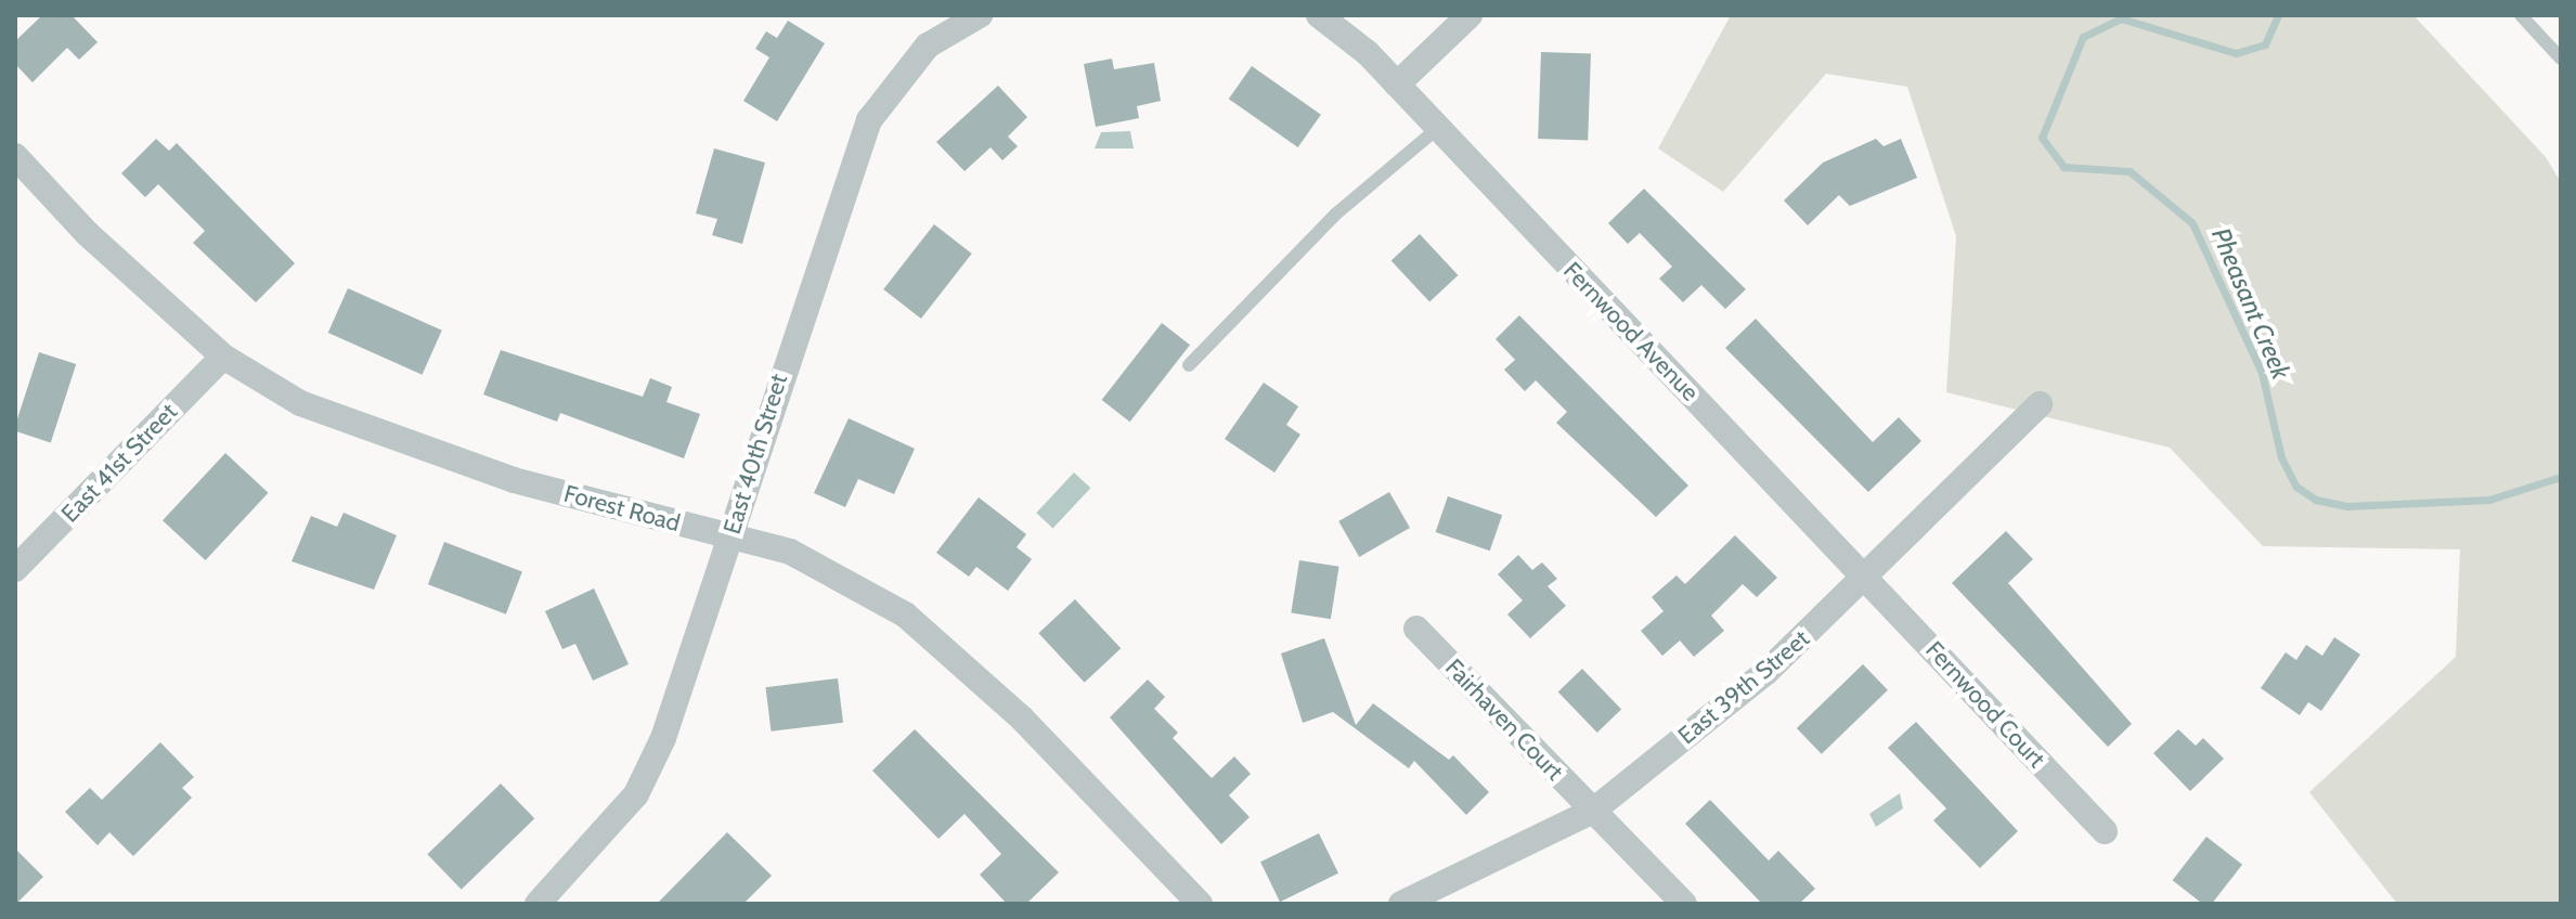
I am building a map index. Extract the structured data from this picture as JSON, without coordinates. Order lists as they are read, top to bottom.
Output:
{
  "streets": {
    "street": [
      "Fernwood Avenue",
      "East 40th Street",
      "East 41st Street",
      "Forest Road",
      "East 39th Street",
      "Fernwood Court",
      "Fairhaven Court"
    ]
  },
  "crossings": [
    ["Fernwood Avenue", "East 39th Street"],
    ["Fernwood Avenue", "Fernwood Court"],
    ["East 40th Street", "Forest Road"],
    ["East 41st Street", "Forest Road"],
    ["East 39th Street", "Fernwood Court"],
    ["East 39th Street", "Fairhaven Court"]
  ],
  "water": ["Pheasant Creek"]
}
